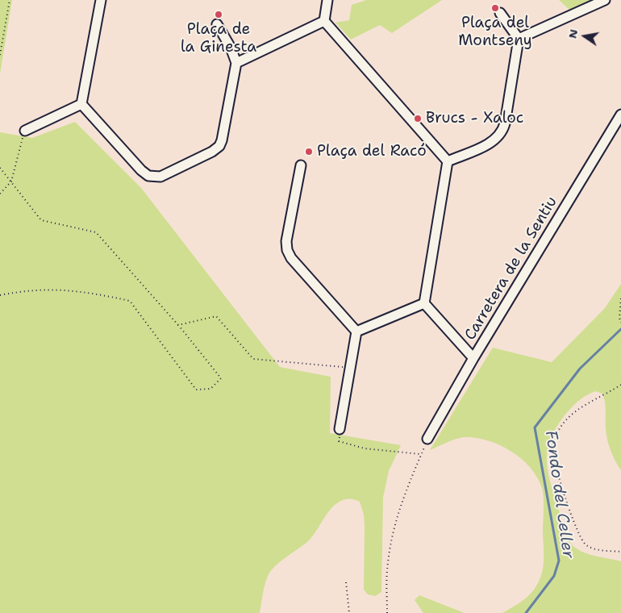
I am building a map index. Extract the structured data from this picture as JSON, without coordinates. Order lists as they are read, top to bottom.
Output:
{
  "streets": {
    "street": ["Carretera de la Sentiu"]
  },
  "water": ["Fondo del Celler"],
  "places": [
    "Plaça del Montseny",
    "Plaça de la Ginesta",
    "Brucs - Xaloc",
    "Plaça del Racó"
  ],
  "north": "left"
}
